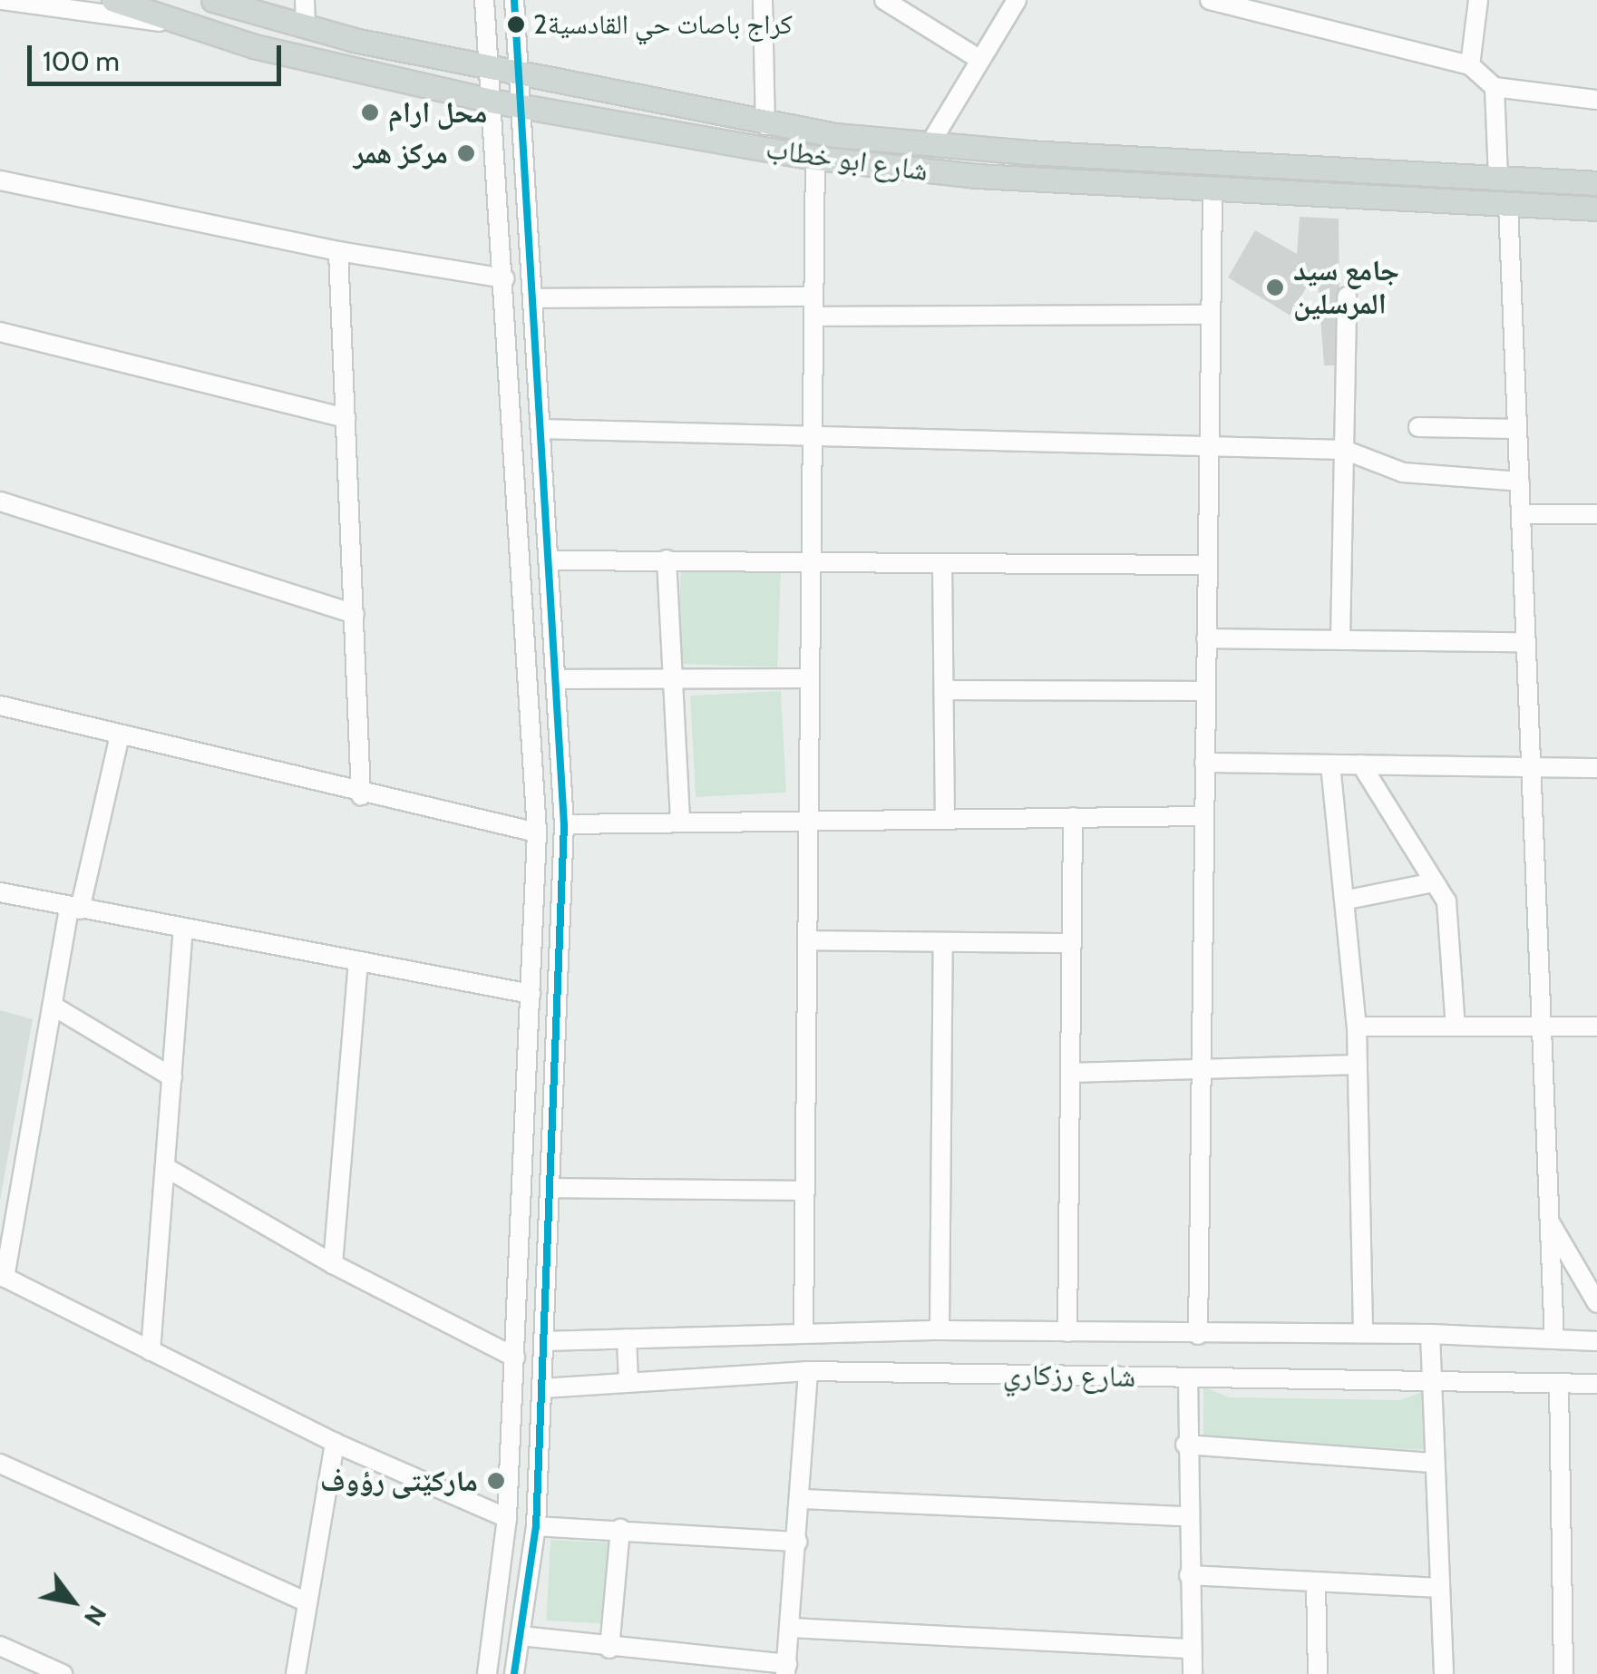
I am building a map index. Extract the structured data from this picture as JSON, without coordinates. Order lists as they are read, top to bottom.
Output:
{
  "streets": {
    "main road": ["شارع ابو خطاب"],
    "street": ["شارع رزكاري"]
  },
  "places": [
    "كراج باصات حي القادسية2",
    "محل ارام",
    "مركز همر",
    "جامع سيد المرسلين",
    "ماركێتى رؤوف"
  ],
  "scale_bar": "100 m",
  "north": "bottom right"
}
